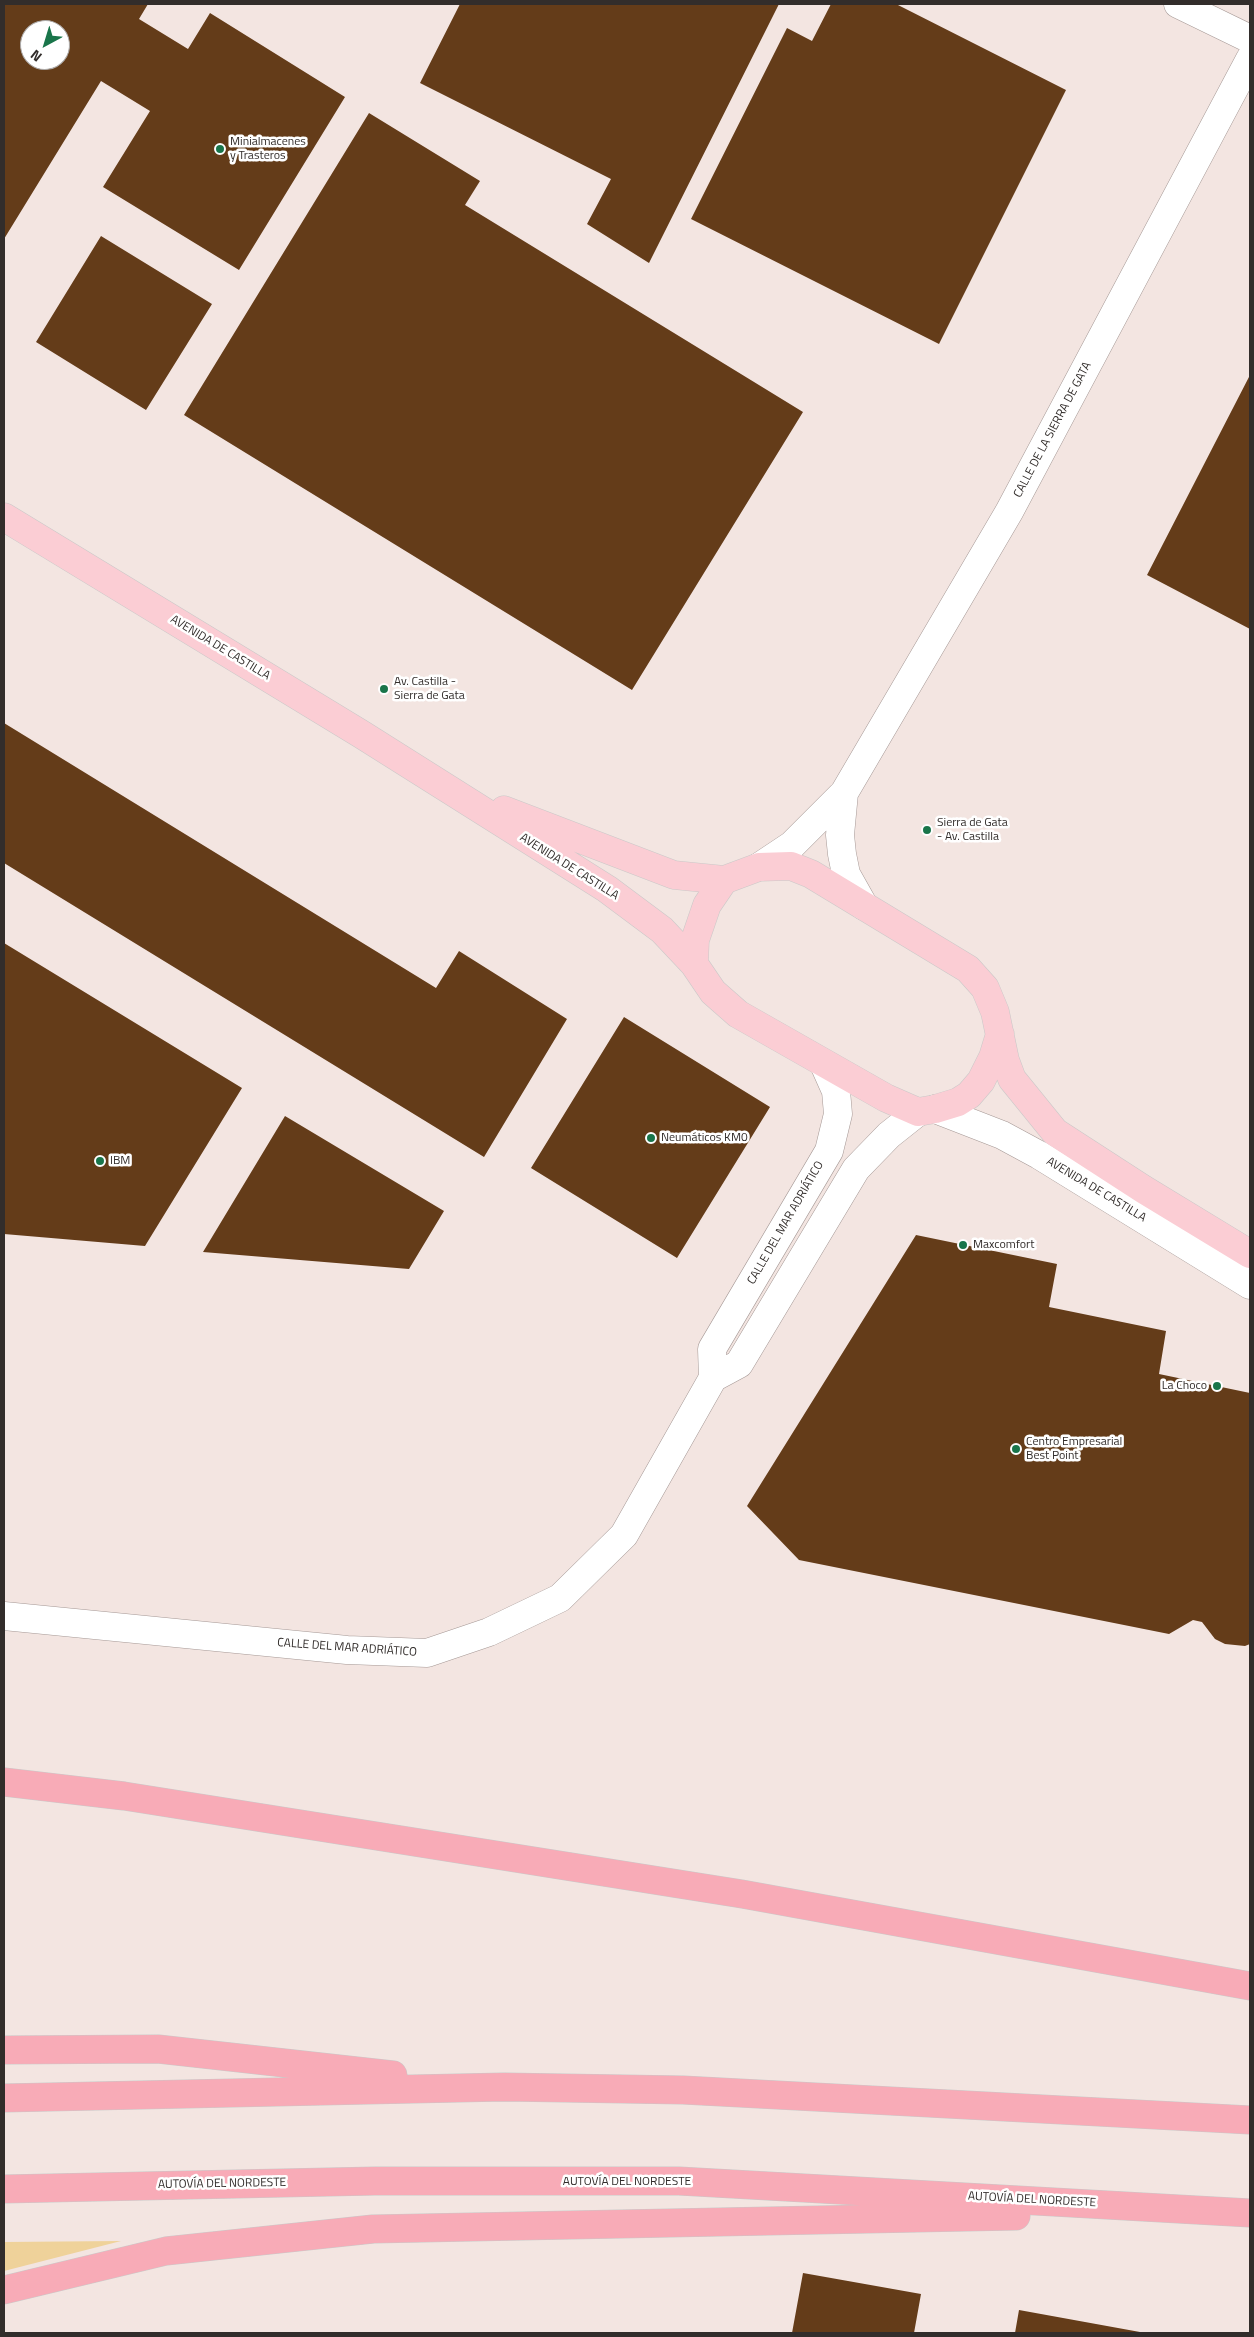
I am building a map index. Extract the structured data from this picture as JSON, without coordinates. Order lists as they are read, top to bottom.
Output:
{
  "streets": {
    "highway": ["AUTOVÍA DEL NORDESTE"],
    "main road": ["AVENIDA DE CASTILLA"],
    "street": ["CALLE DE LA SIERRA DE GATA", "CALLE DEL MAR ADRIÁTICO"]
  },
  "crossings": [
    ["CALLE DE LA SIERRA DE GATA", "AVENIDA DE CASTILLA"],
    ["AVENIDA DE CASTILLA", "CALLE DEL MAR ADRIÁTICO"]
  ],
  "places": [
    "Minialmacenes y Trasteros",
    "Av. Castilla - Sierra de Gata",
    "Sierra de Gata - Av. Castilla",
    "Neumáticos KM0",
    "IBM",
    "Maxcomfort",
    "La Choco",
    "Centro Empresarial Best Point"
  ],
  "north": "bottom left"
}
